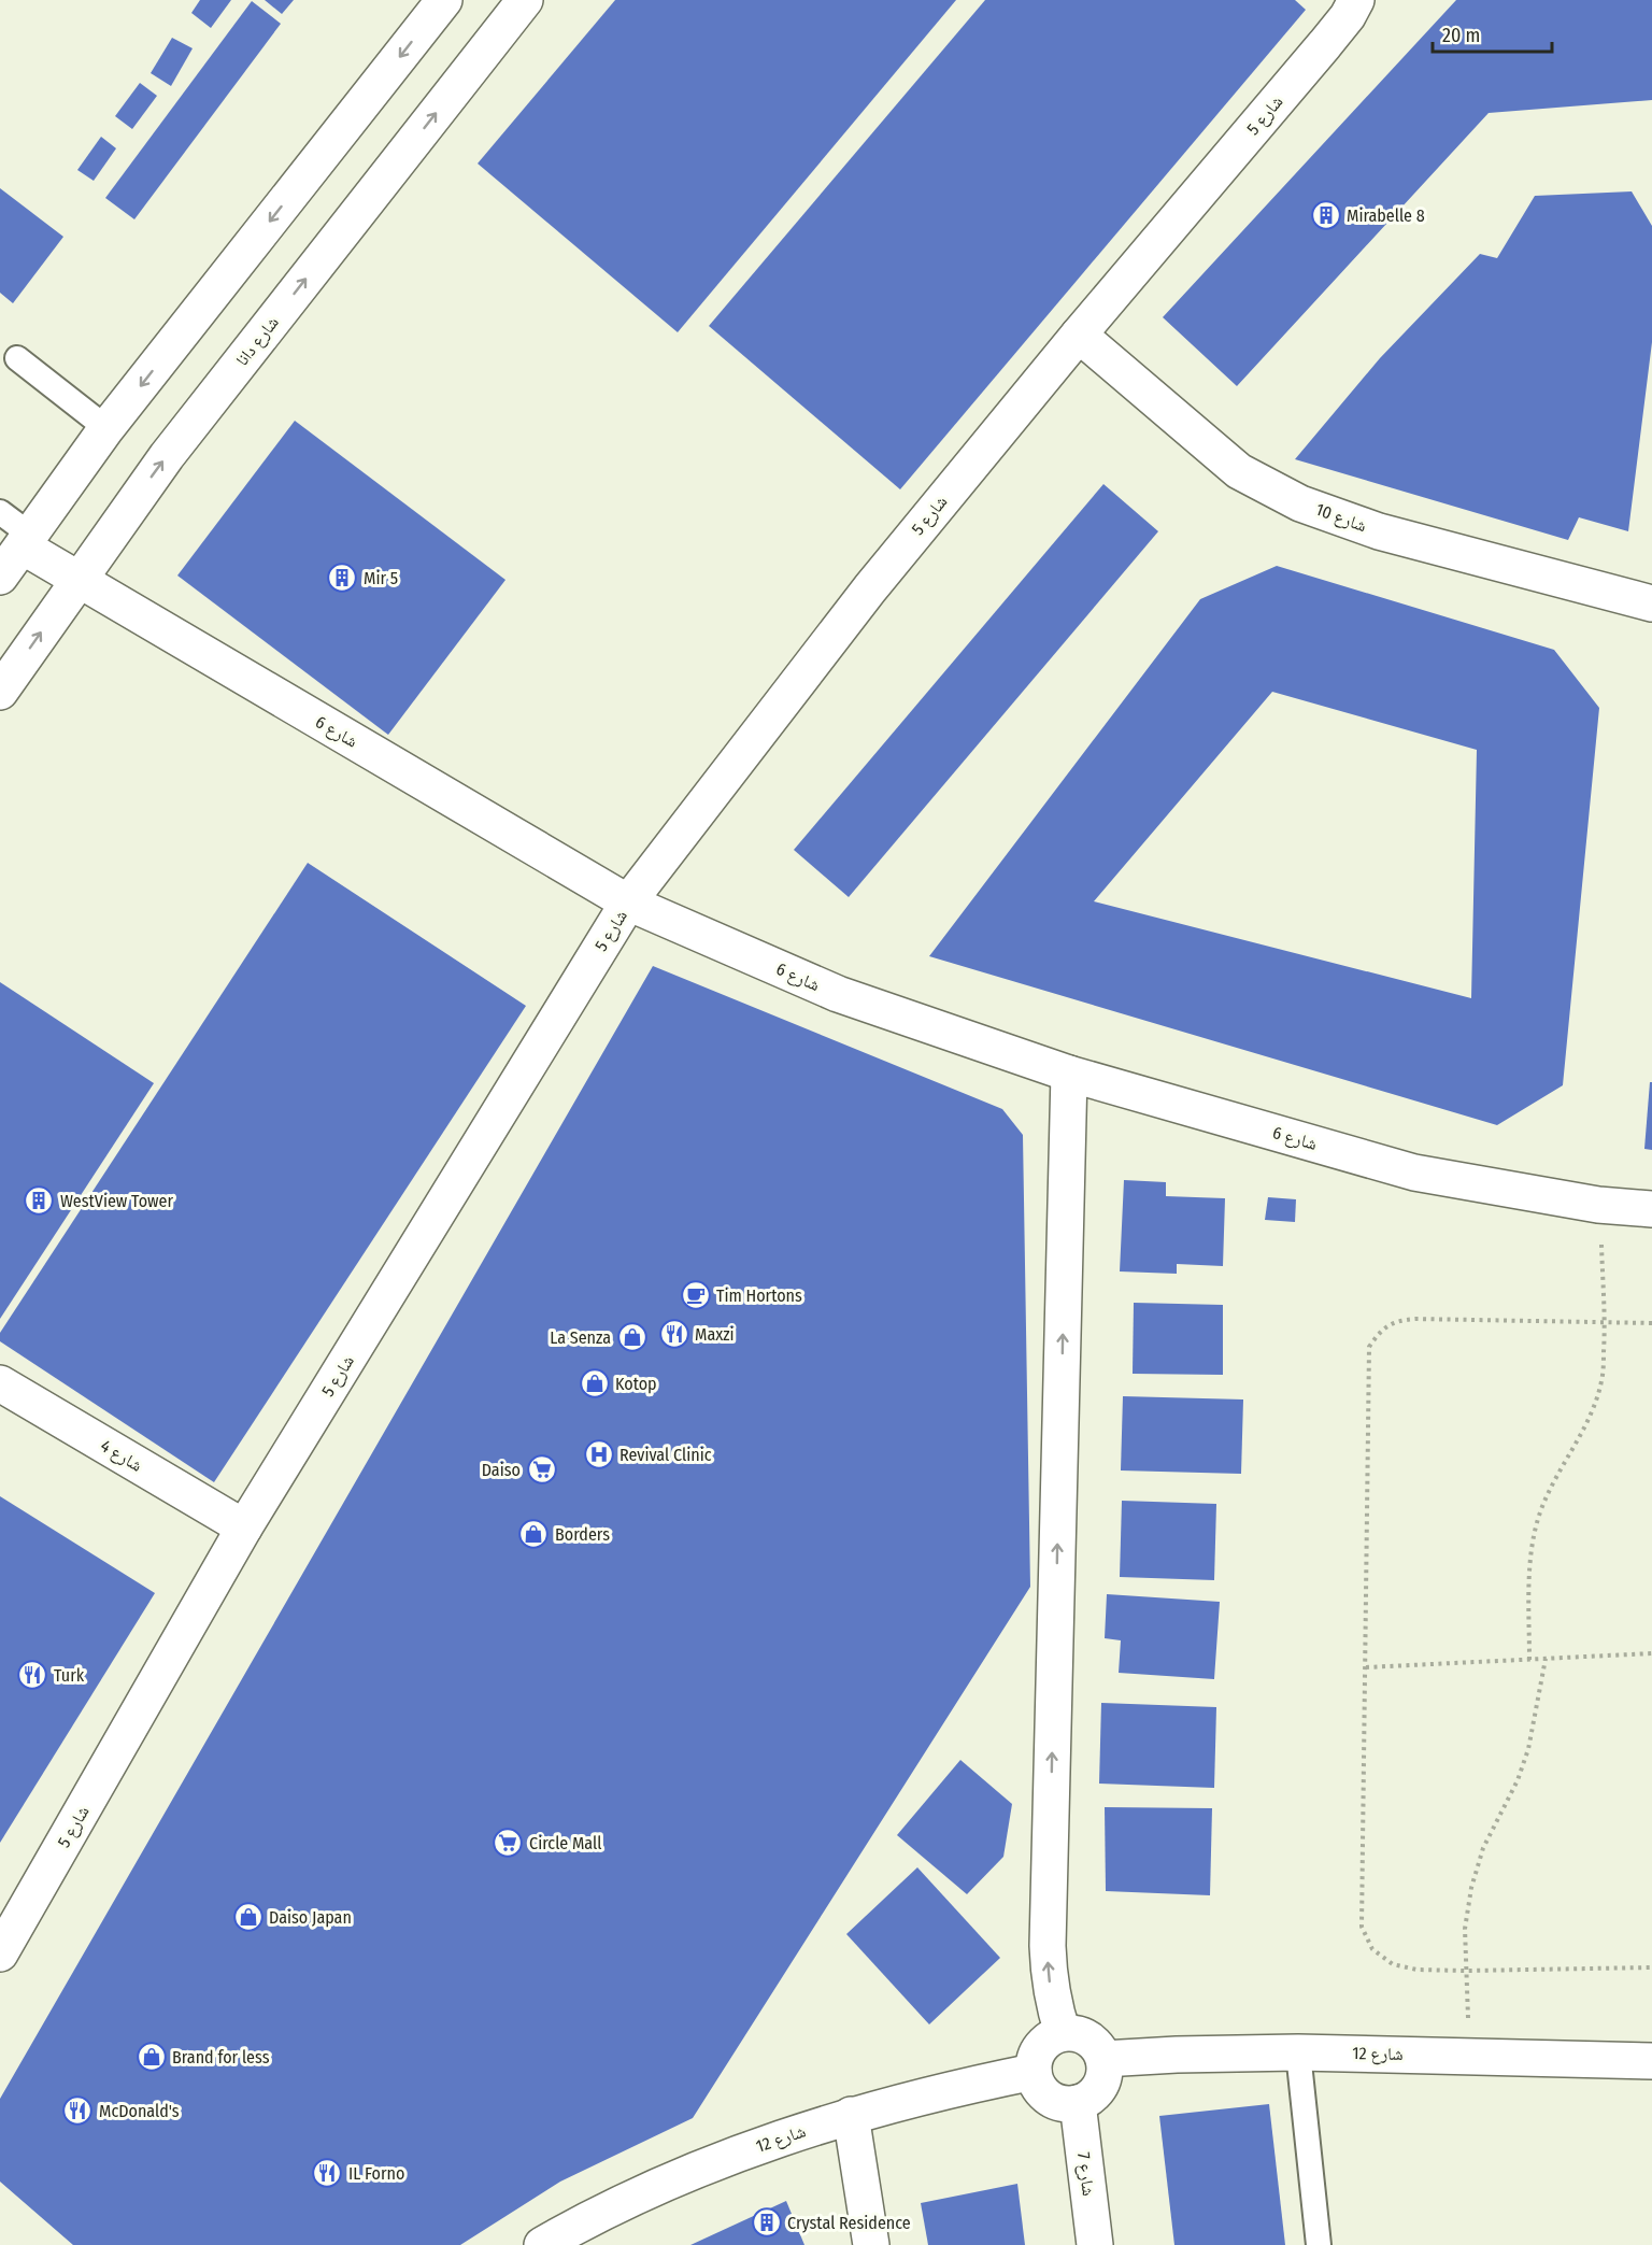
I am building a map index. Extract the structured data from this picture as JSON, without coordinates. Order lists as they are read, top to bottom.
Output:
{
  "streets": {
    "street": [
      "شارع 5",
      "شارع دانا",
      "شارع 10",
      "شارع 6",
      "شارع 4",
      "شارع 12",
      "شارع 7"
    ]
  },
  "crossings": [
    ["شارع 5", "شارع 10"],
    ["شارع 5", "شارع 6"],
    ["شارع 5", "شارع 4"],
    ["شارع دانا", "شارع 6"],
    ["شارع 12", "شارع 7"]
  ],
  "places": {
    "building": [
      "Mirabelle 8",
      "Mir 5",
      "WestView Tower",
      "Crystal Residence"
    ],
    "cafe": ["Tim Hortons"],
    "restaurant": [
      "Maxzi",
      "Turk",
      "McDonald's",
      "IL Forno"
    ],
    "shop": [
      "La Senza",
      "Kotop",
      "Borders",
      "Daiso Japan",
      "Brand for less"
    ],
    "hospital": ["Revival Clinic"],
    "supermarket": ["Daiso", "Circle Mall"]
  },
  "scale_bar": "20 m"
}
